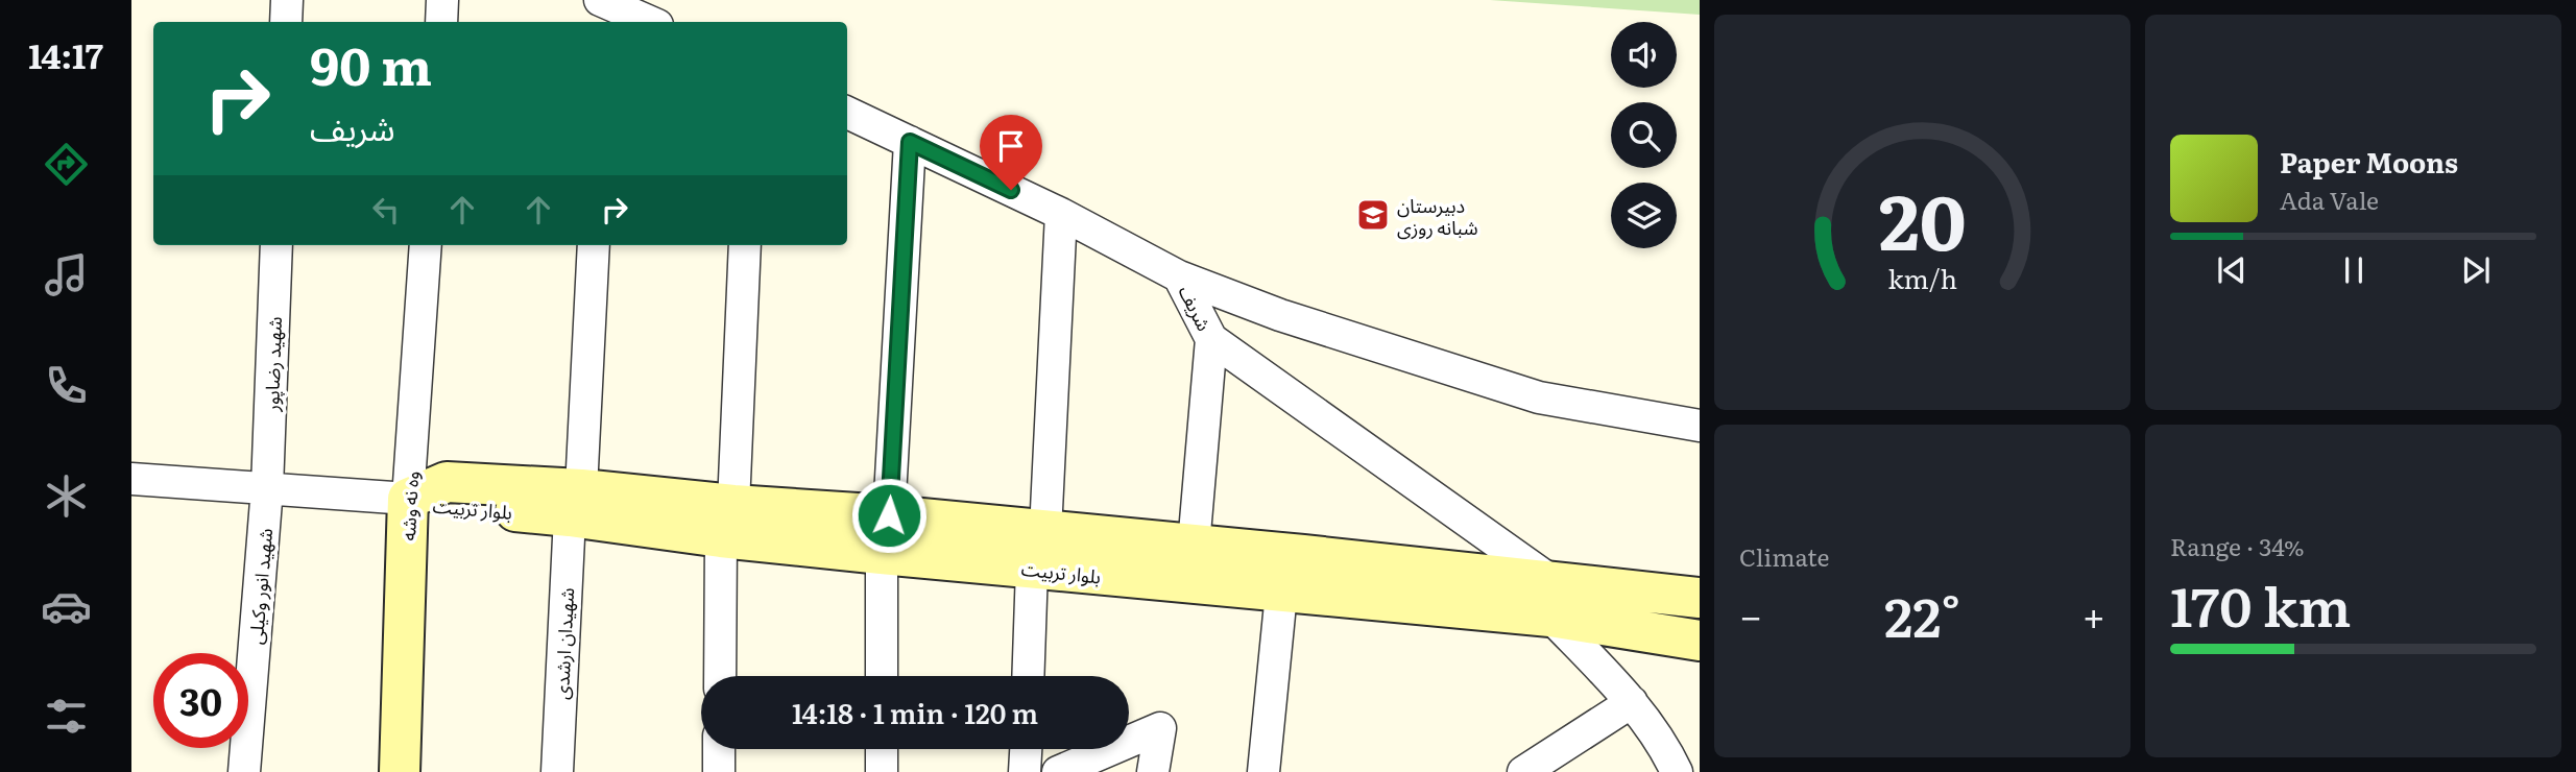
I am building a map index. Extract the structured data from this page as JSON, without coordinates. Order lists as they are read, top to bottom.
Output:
{
  "streets": {
    "street": [
      "شریف",
      "شهید رضاپور",
      "وه نه وشه",
      "بلوار تربیت",
      "شهید انور وکیلی",
      "شهیدان ارشدی"
    ]
  },
  "crossings": [
    ["شریف", "بلوار تربیت"],
    ["شهید رضاپور", "شهید انور وکیلی"],
    ["وه نه وشه", "بلوار تربیت"],
    ["بلوار تربیت", "شهیدان ارشدی"]
  ],
  "places": {
    "school or university": ["دبیرستان شبانه روزی"]
  },
  "page": {
    "tabs": "14:17",
    "turn": ["90 m", "شریف"],
    "song": ["Paper Moons", "Ada Vale"],
    "tile": [
      "Climate",
      ["Range · 34%", "170 km"]
    ],
    "heat": ["−", "22°", "+"],
    "limit": "30",
    "trip": "14:18 · 1 min · 120 m",
    "gauge": ["20", "km/h"]
  }
}
